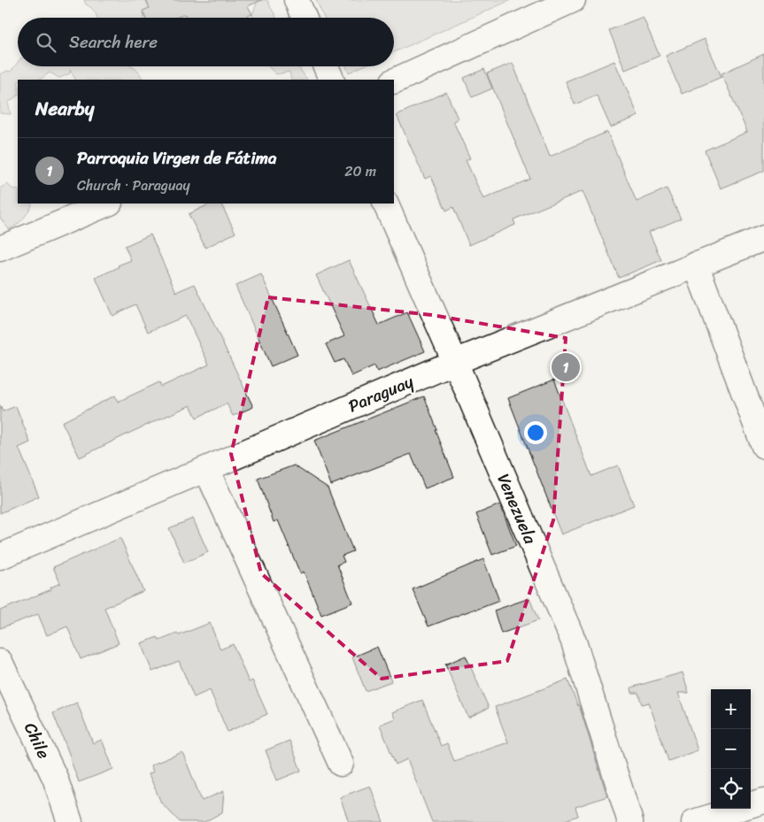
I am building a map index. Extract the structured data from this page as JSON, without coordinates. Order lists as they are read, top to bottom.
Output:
{
  "streets": {
    "street": ["Paraguay", "Venezuela", "Chile"]
  },
  "crossings": [
    ["Paraguay", "Venezuela"]
  ],
  "page": {
    "search": "Search here",
    "heading": "Nearby",
    "list": [
      {
        "mark": "1",
        "name": "Parroquia Virgen de Fátima",
        "note": "Church · Paraguay",
        "value": "20 m"
      }
    ],
    "pins": "1",
    "map_buttons": ["+", "−"]
  }
}
